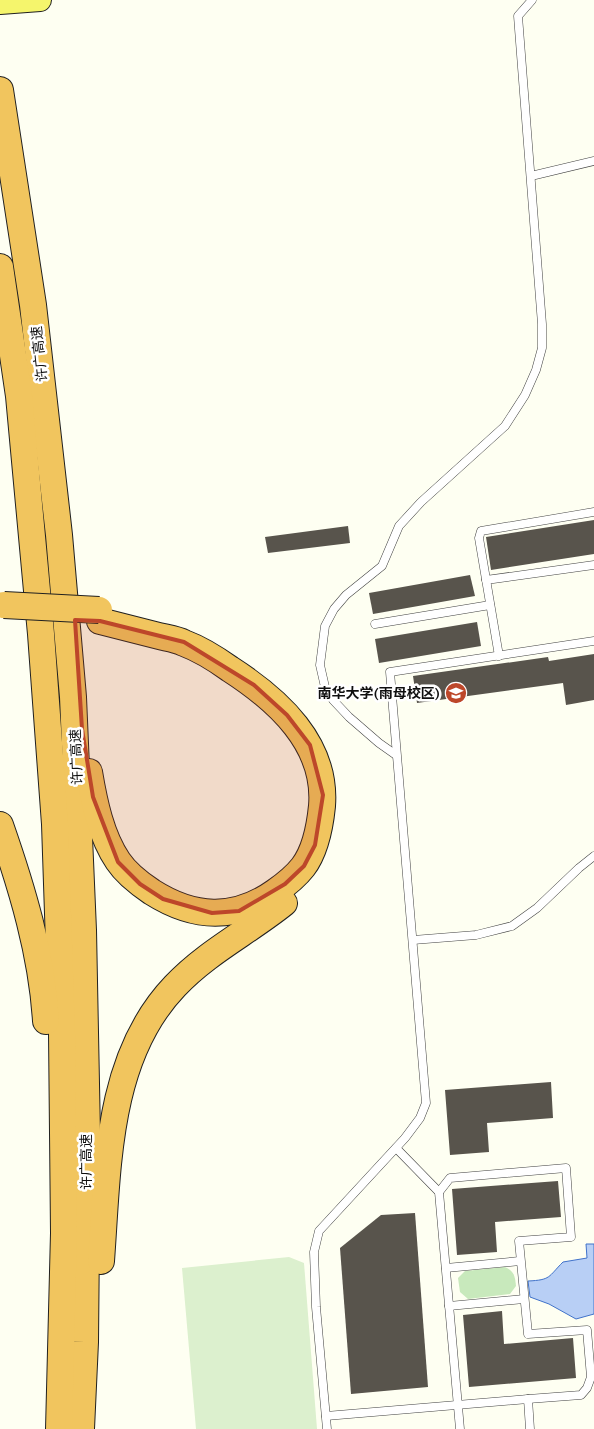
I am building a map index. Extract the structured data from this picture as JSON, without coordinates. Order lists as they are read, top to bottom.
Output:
{
  "streets": {
    "highway": ["许广高速"]
  },
  "places": {
    "school or university": ["南华大学(雨母校区)"]
  }
}
